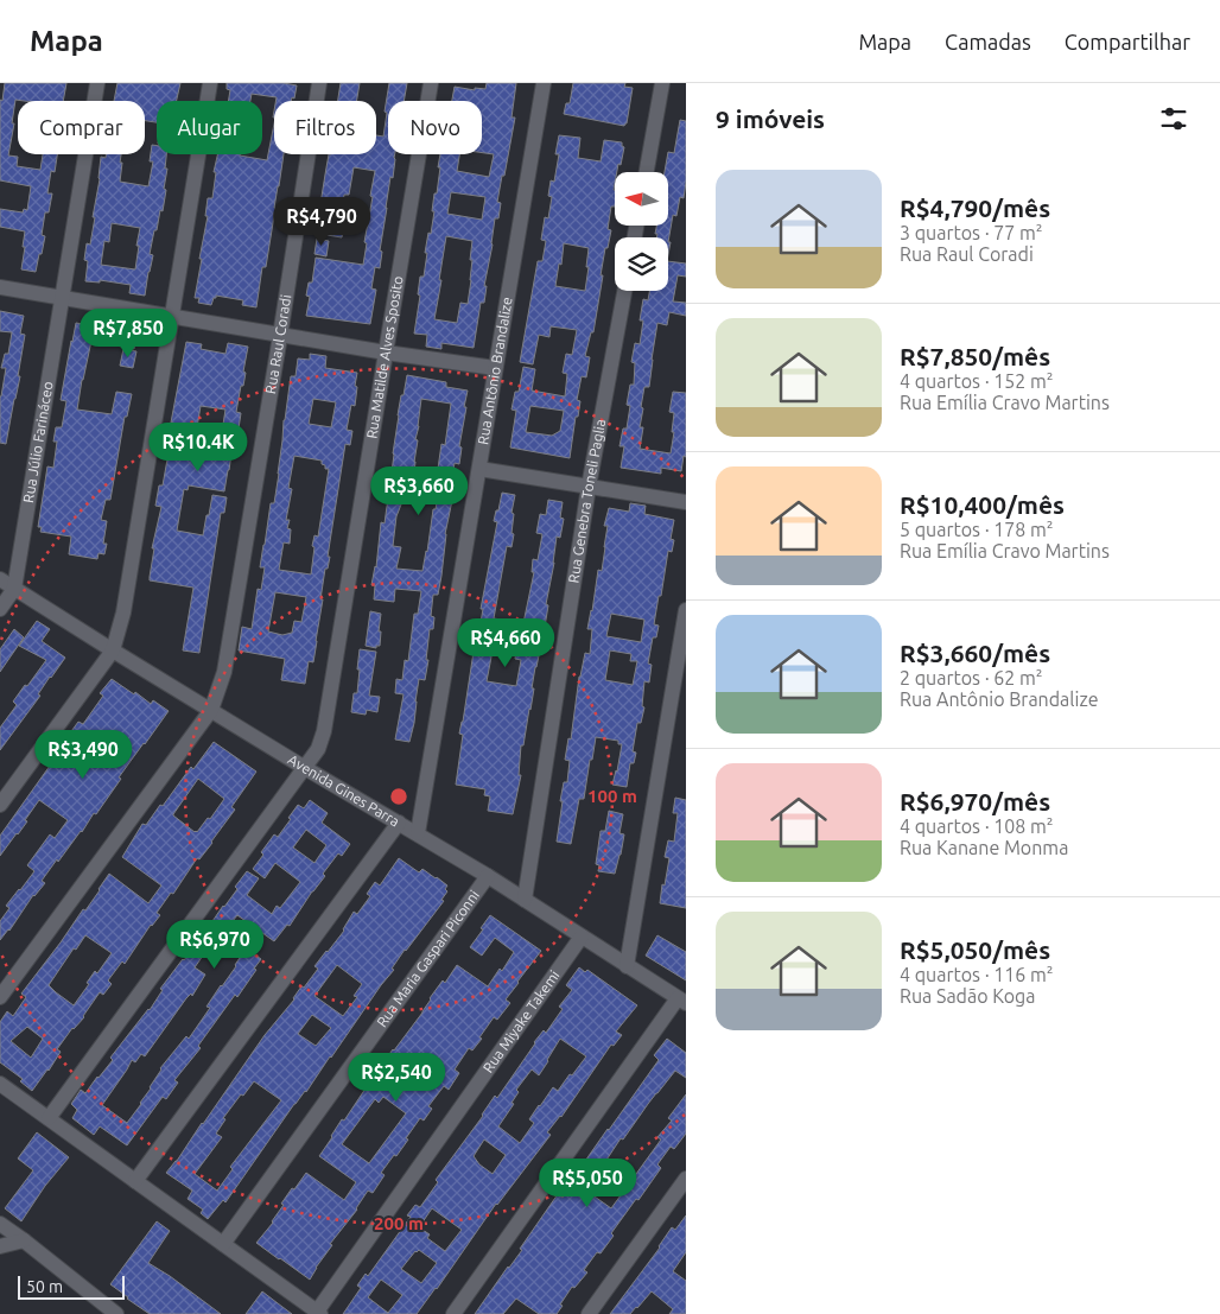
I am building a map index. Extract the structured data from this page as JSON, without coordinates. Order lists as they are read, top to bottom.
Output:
{
  "streets": {
    "street": [
      "Rua Raul Coradi",
      "Rua Matilde Alves Sposito",
      "Rua Antônio Brandalize",
      "Rua Júlio Farináceo",
      "Rua Genebra Toneli Paglia",
      "Avenida Gines Parra",
      "Rua Maria Gaspari Piconni",
      "Rua Miyake Takemi"
    ]
  },
  "crossings": [
    ["Rua Raul Coradi", "Avenida Gines Parra"],
    ["Rua Matilde Alves Sposito", "Avenida Gines Parra"],
    ["Rua Antônio Brandalize", "Avenida Gines Parra"],
    ["Rua Júlio Farináceo", "Avenida Gines Parra"],
    ["Rua Genebra Toneli Paglia", "Avenida Gines Parra"],
    ["Avenida Gines Parra", "Rua Maria Gaspari Piconni"],
    ["Avenida Gines Parra", "Rua Miyake Takemi"]
  ],
  "scale_bar": "50 m",
  "north": "left",
  "page": {
    "header": "Mapa",
    "nav": ["Mapa", "Camadas", "Compartilhar"],
    "heading": "9 imóveis",
    "chip": [
      "Comprar",
      "Alugar",
      "Filtros",
      "Novo"
    ],
    "list": [
      {
        "name": "R$4,790/mês",
        "note": "3 quartos · 77 m² · Rua Raul Coradi"
      },
      {
        "name": "R$7,850/mês",
        "note": "4 quartos · 152 m² · Rua Emília Cravo Martins"
      },
      {
        "name": "R$10,400/mês",
        "note": "5 quartos · 178 m² · Rua Emília Cravo Martins"
      },
      {
        "name": "R$3,660/mês",
        "note": "2 quartos · 62 m² · Rua Antônio Brandalize"
      },
      {
        "name": "R$6,970/mês",
        "note": "4 quartos · 108 m² · Rua Kanane Monma"
      },
      {
        "name": "R$5,050/mês",
        "note": "4 quartos · 116 m² · Rua Sadão Koga"
      }
    ],
    "price": [
      "R$4,790",
      "R$7,850",
      "R$10.4K",
      "R$3,660",
      "R$4,660",
      "R$3,490",
      "R$6,970",
      "R$2,540",
      "R$5,050"
    ],
    "scale": "50 m"
  },
  "rings": ["100 m", "200 m"]
}
